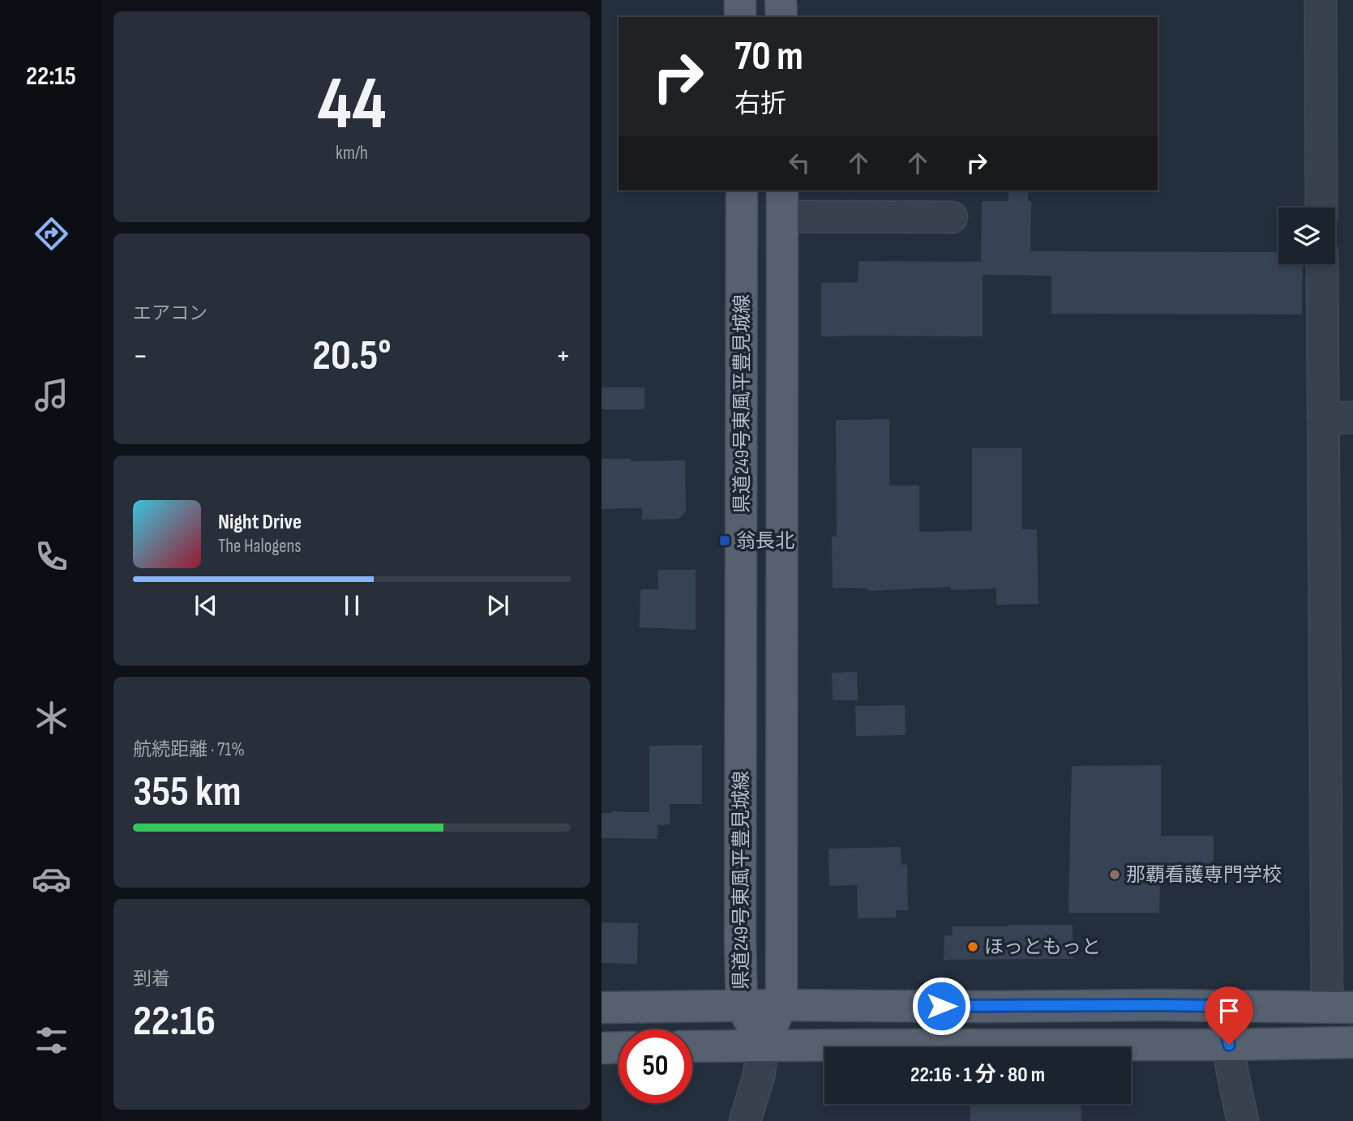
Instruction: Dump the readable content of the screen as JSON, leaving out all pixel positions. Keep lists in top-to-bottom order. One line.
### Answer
{"streets":{"main road":["県道249号東風平豊見城線"]},"places":{"transit":["翁長北"],"other":["那覇看護専門学校","ほっともっと"]},"page":{"tabs":"22:15","tile":[["44","km/h"],"エアコン",["航続距離 · 71%","355 km"],["到着","22:16"]],"turn":["70 m","右折"],"heat":["−","20.5°","+"],"song":["Night Drive","The Halogens"],"limit":"50","trip":"22:16 · 1 分 · 80 m"}}
